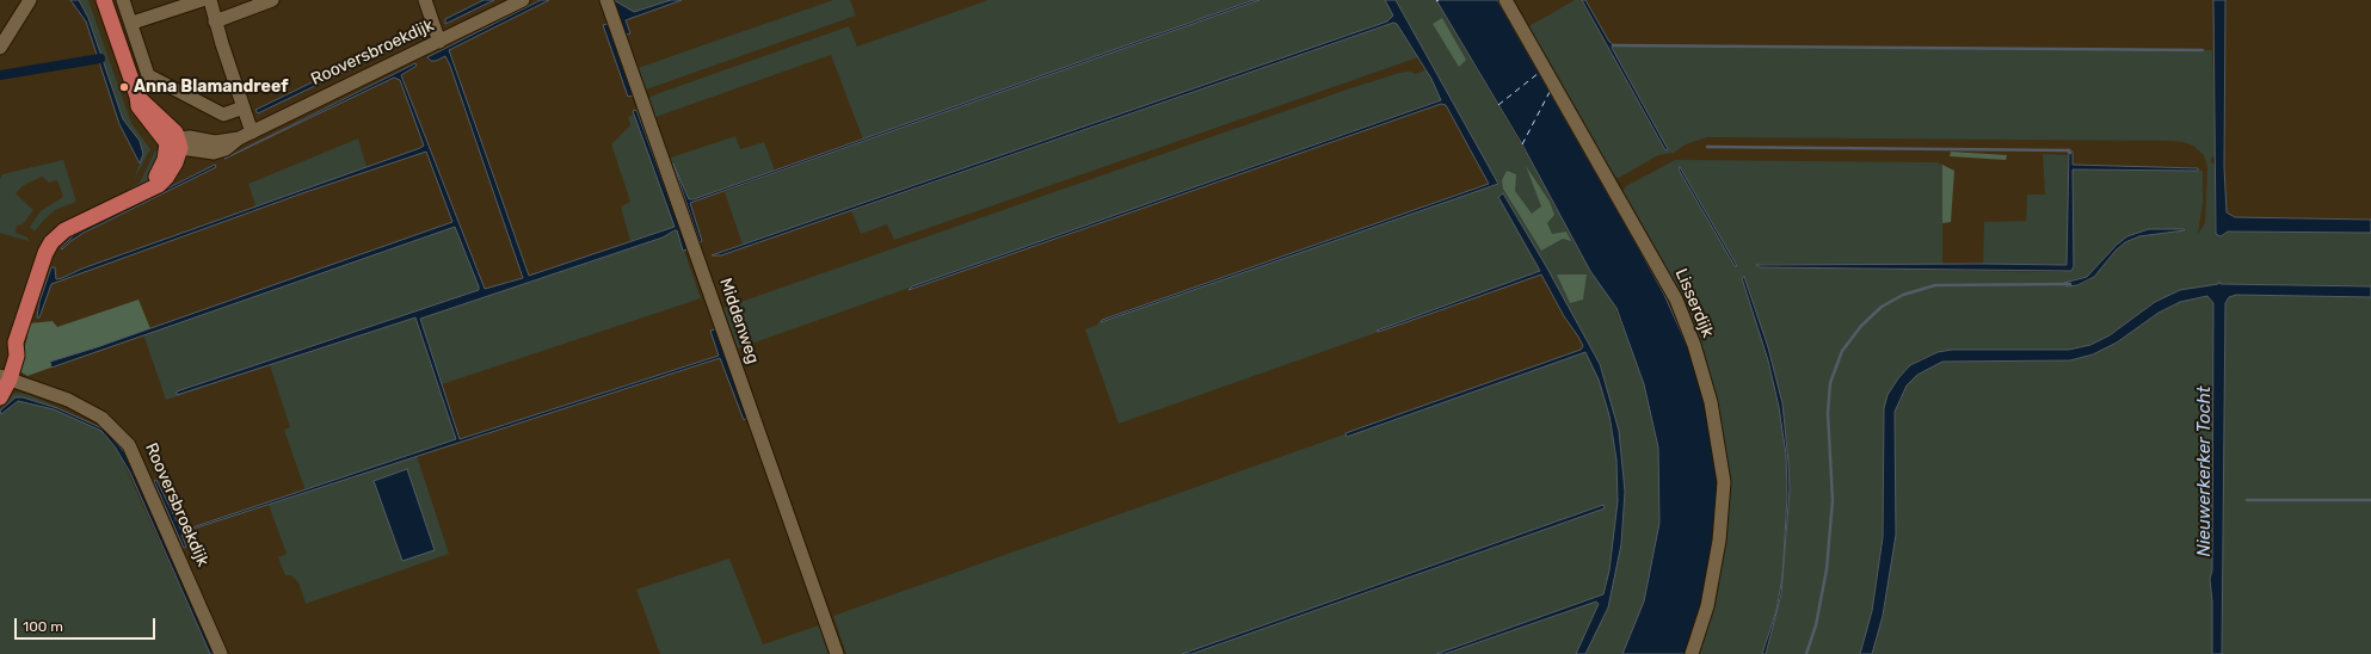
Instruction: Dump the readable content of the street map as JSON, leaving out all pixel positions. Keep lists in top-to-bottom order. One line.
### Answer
{"streets":{"street":["Rooversbroekdijk","Lisserdijk","Middenweg"]},"water":["Nieuwerkerker Tocht"],"places":["Anna Blamandreef"],"scale_bar":"100 m"}
